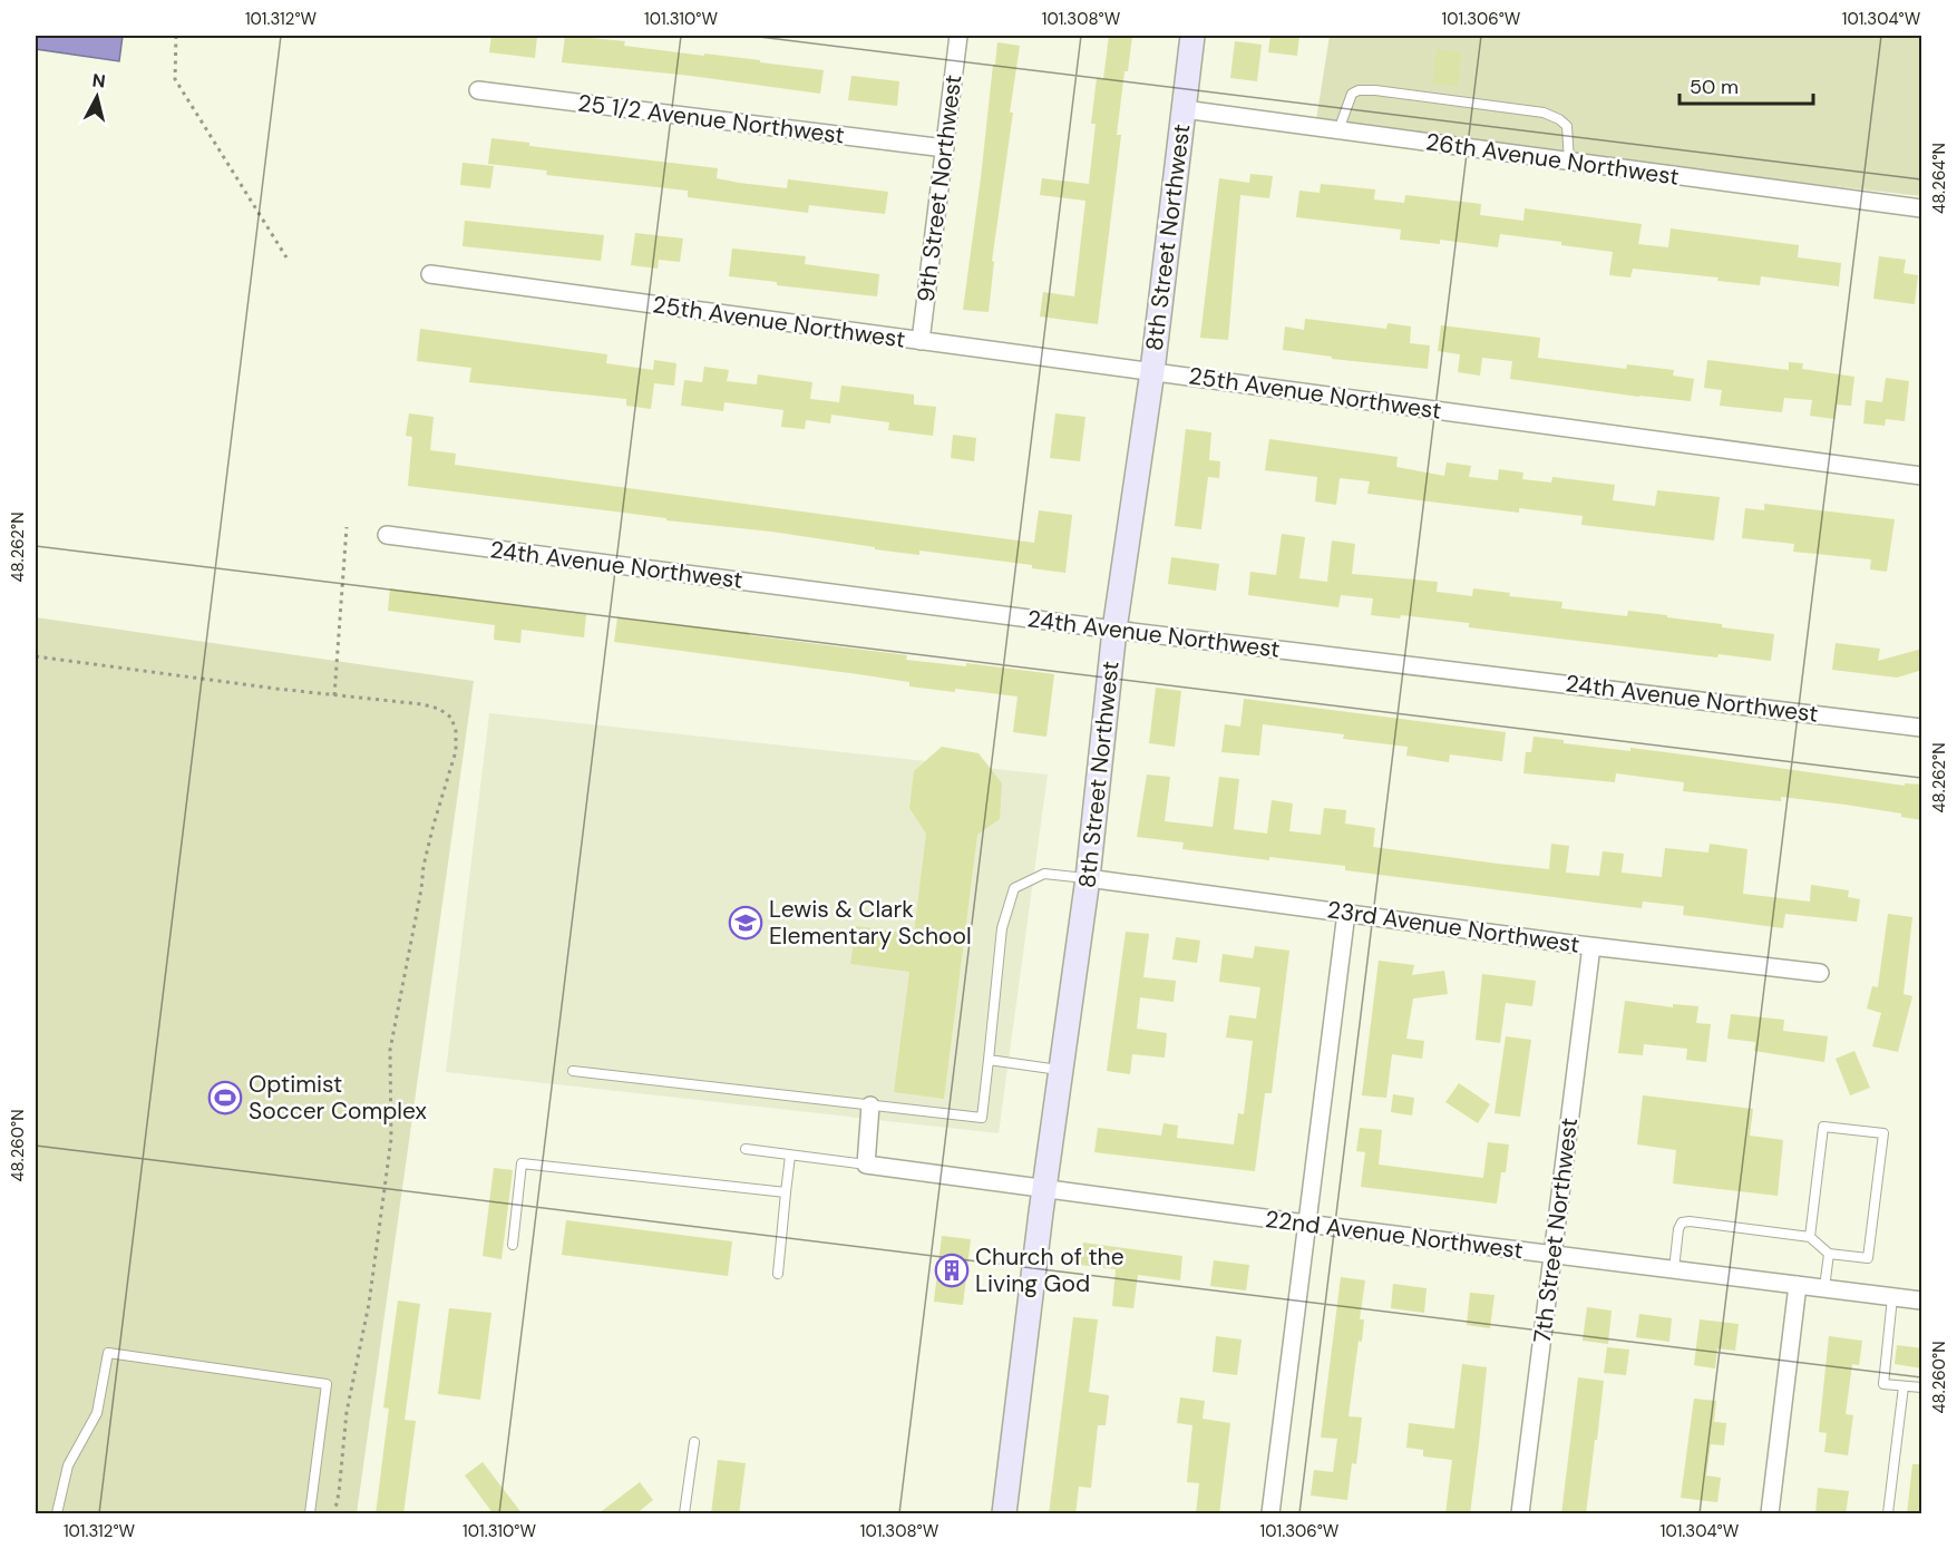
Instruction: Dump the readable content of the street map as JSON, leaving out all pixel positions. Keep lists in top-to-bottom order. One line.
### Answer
{"streets":{"street":["25 1/2 Avenue Northwest","26th Avenue Northwest","9th Street Northwest","8th Street Northwest","25th Avenue Northwest","24th Avenue Northwest","23rd Avenue Northwest","7th Street Northwest","22nd Avenue Northwest"]},"crossings":[["25 1/2 Avenue Northwest","9th Street Northwest"],["26th Avenue Northwest","8th Street Northwest"],["9th Street Northwest","25th Avenue Northwest"],["8th Street Northwest","25th Avenue Northwest"],["8th Street Northwest","24th Avenue Northwest"],["8th Street Northwest","23rd Avenue Northwest"],["8th Street Northwest","22nd Avenue Northwest"],["23rd Avenue Northwest","7th Street Northwest"],["7th Street Northwest","22nd Avenue Northwest"]],"places":{"school or university":["Lewis & Clark Elementary School"],"sports":["Optimist Soccer Complex"],"building":["Church of the Living God"]},"scale_bar":"50 m","north":"top","coordinates":["101.312°W","101.310°W","101.308°W","101.306°W","101.304°W","48.264°N","48.262°N","48.260°N"]}
